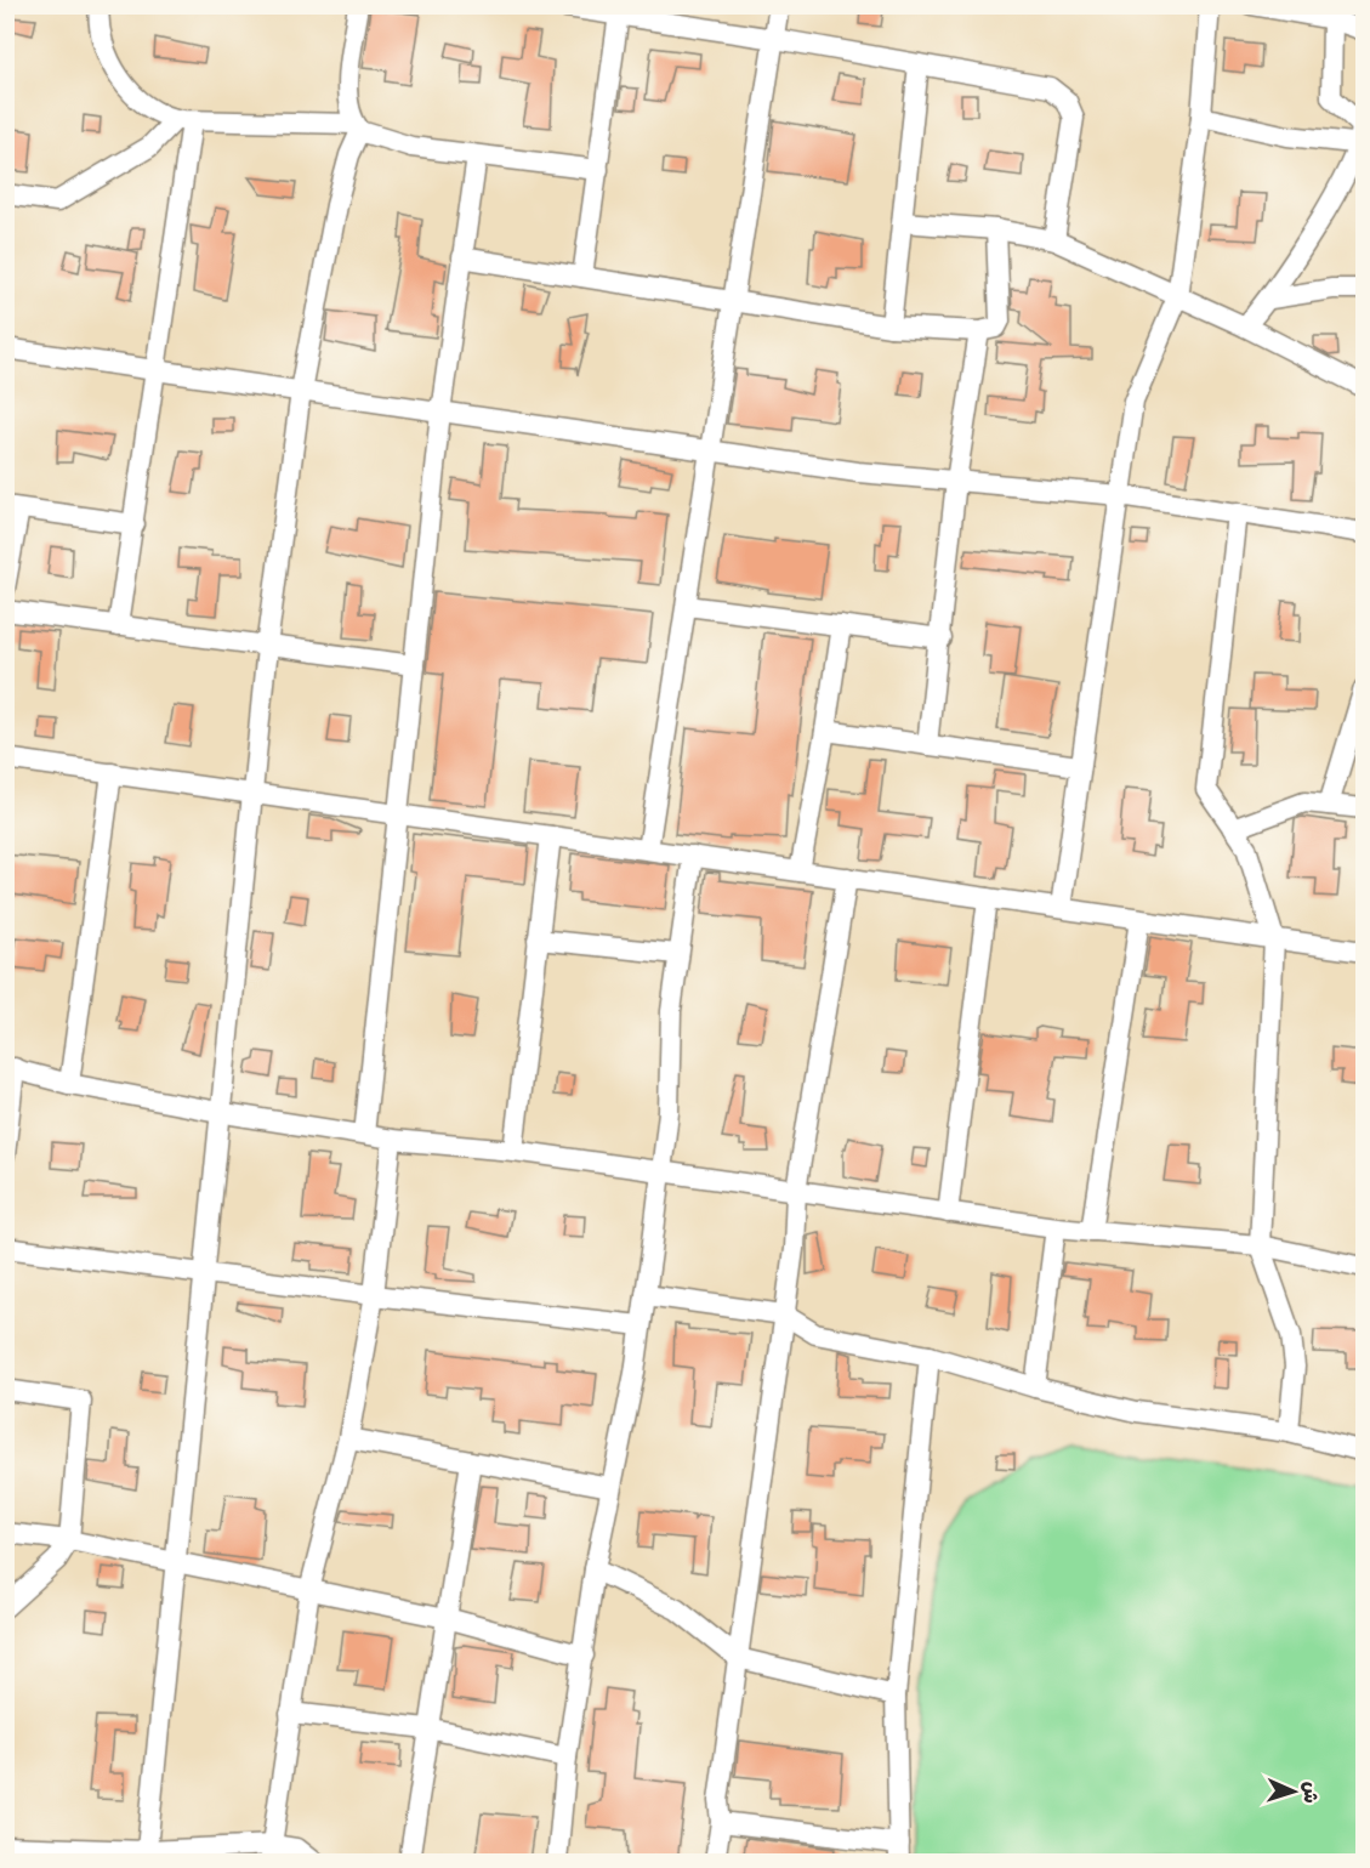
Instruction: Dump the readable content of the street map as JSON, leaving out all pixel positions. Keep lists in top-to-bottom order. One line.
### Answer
{"north":"right"}
